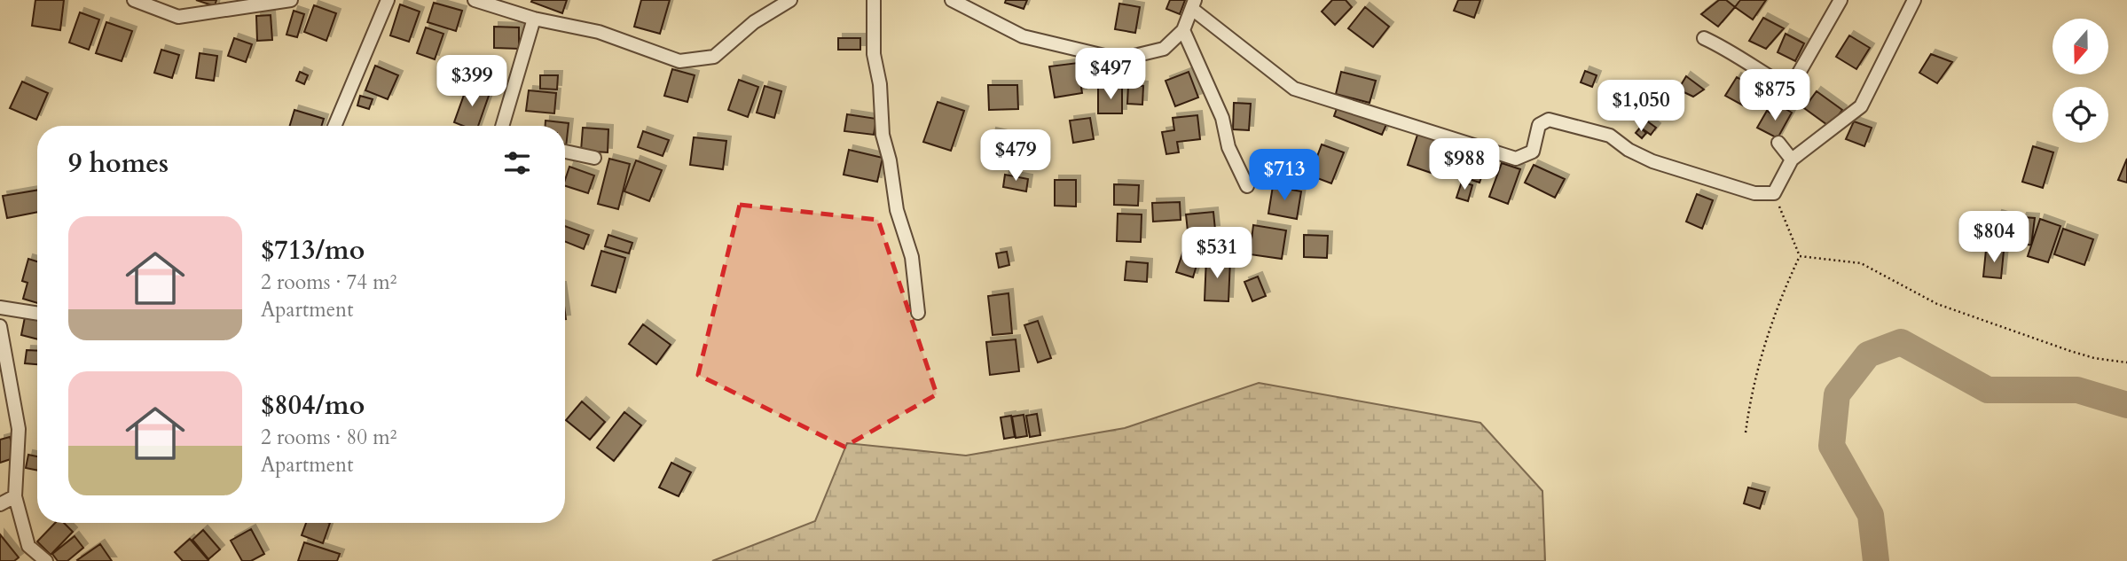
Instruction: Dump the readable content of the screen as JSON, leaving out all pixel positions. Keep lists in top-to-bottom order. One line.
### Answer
{"north":"bottom","page":{"price":["$497","$399","$875","$1,050","$479","$988","$713","$804","$531"],"heading":"9 homes","list":[{"name":"$713/mo","note":"2 rooms · 74 m² · Apartment"},{"name":"$804/mo","note":"2 rooms · 80 m² · Apartment"}]}}
